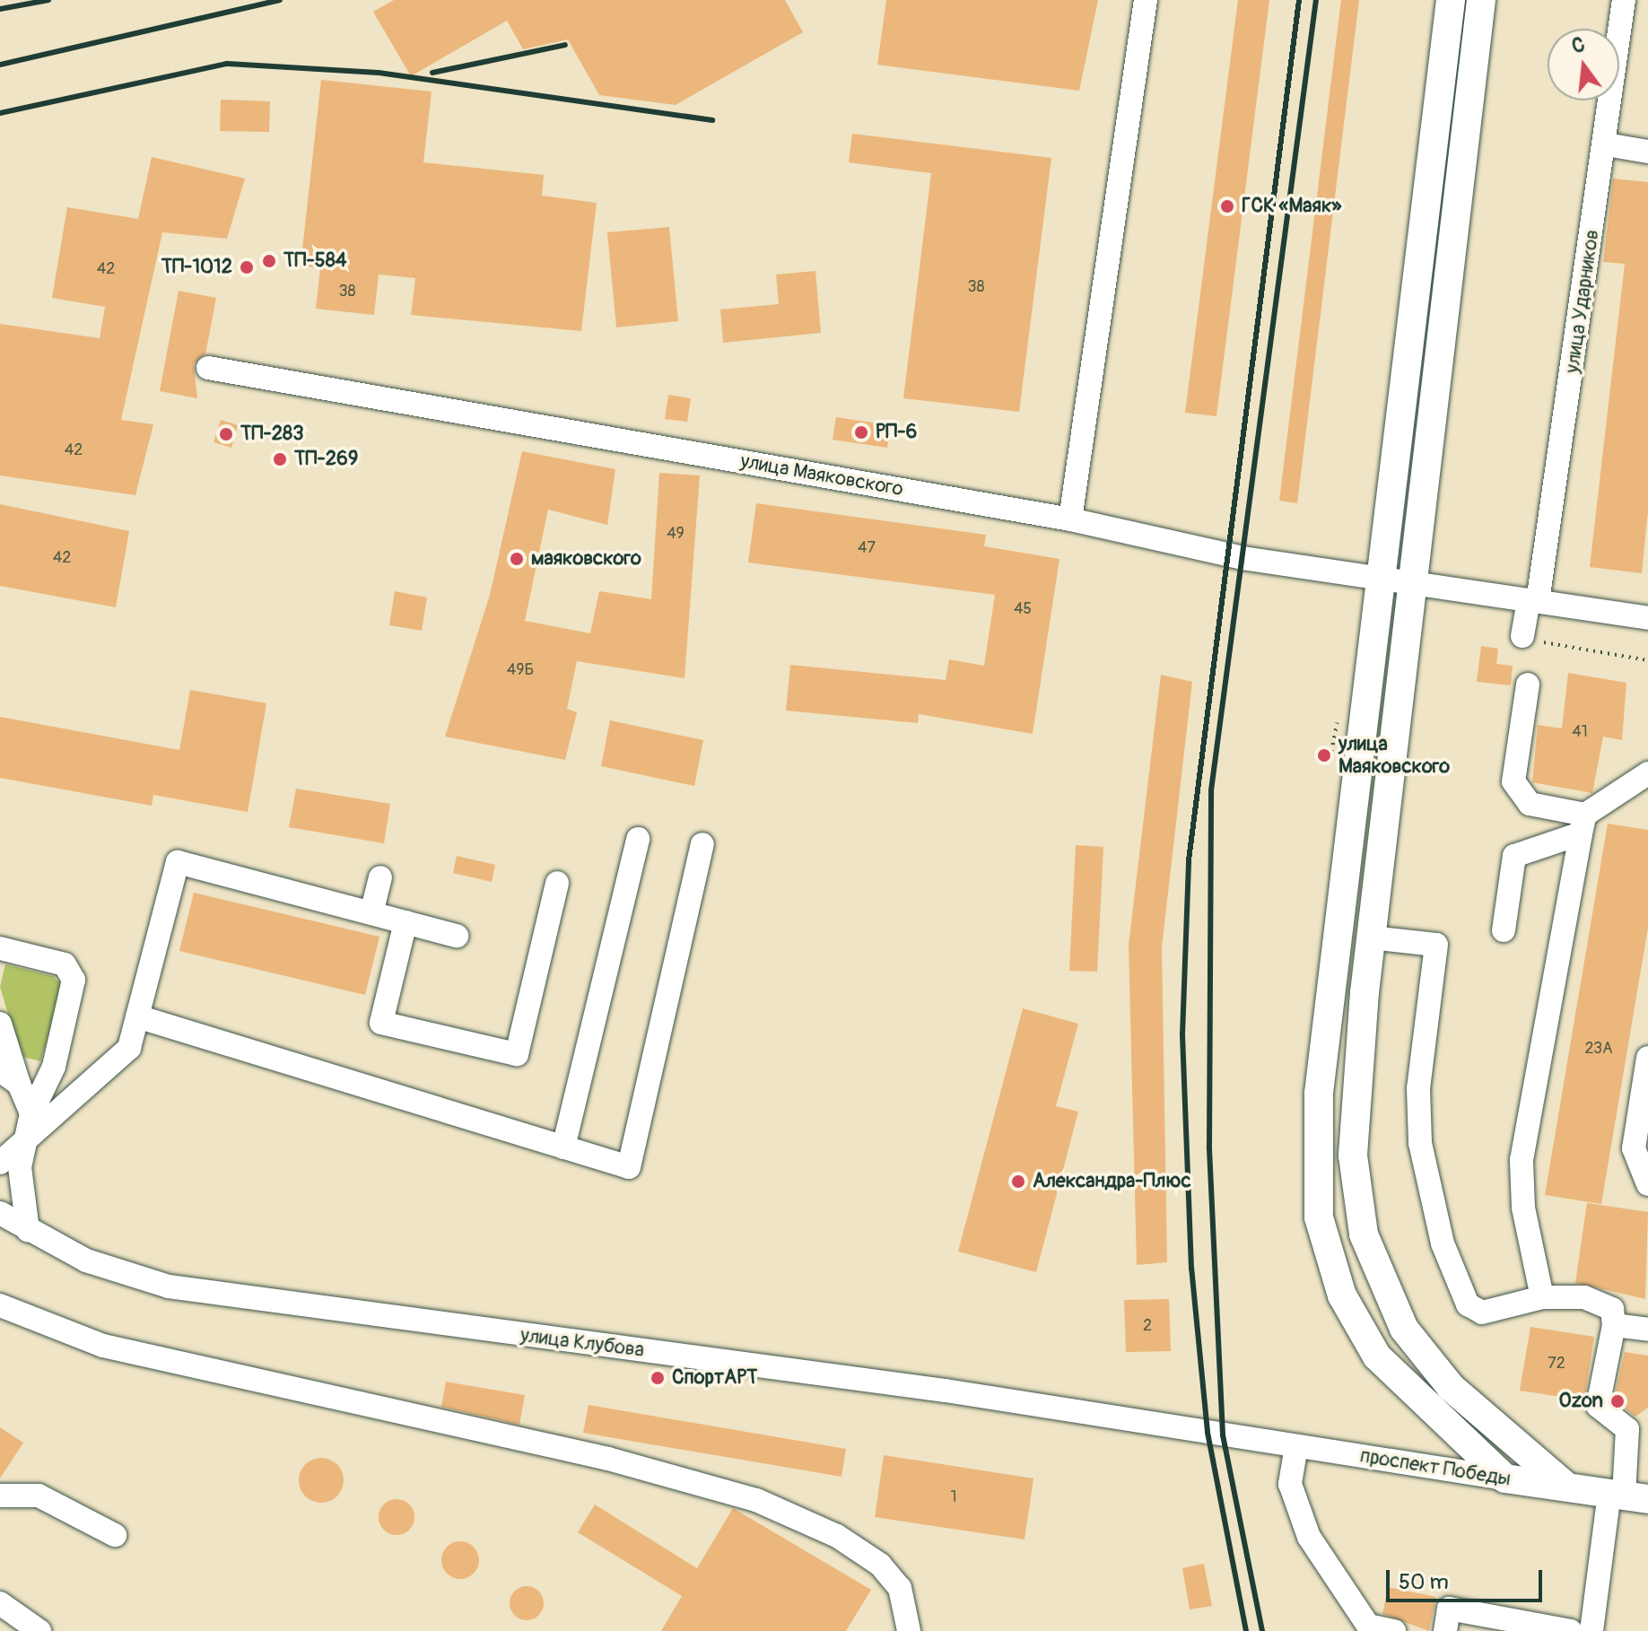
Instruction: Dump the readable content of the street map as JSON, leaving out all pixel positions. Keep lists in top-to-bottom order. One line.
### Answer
{"streets":{"main road":["проспект Победы"],"street":["улица Ударников","улица Маяковского","улица Клубова"]},"crossings":[["улица Ударников","улица Маяковского"],["улица Клубова","проспект Победы"]],"places":["ГСК «Маяк»","ТП-584","ТП-1012","РП-6","ТП-283","ТП-269","маяковского","улица Маяковского","Александра-Плюс","СпортАРТ","Ozon"],"house_numbers":["42","38","38","42","49","47","42","45","49Б","41","23А","2","72","1"],"scale_bar":"50 m","north":"top"}
